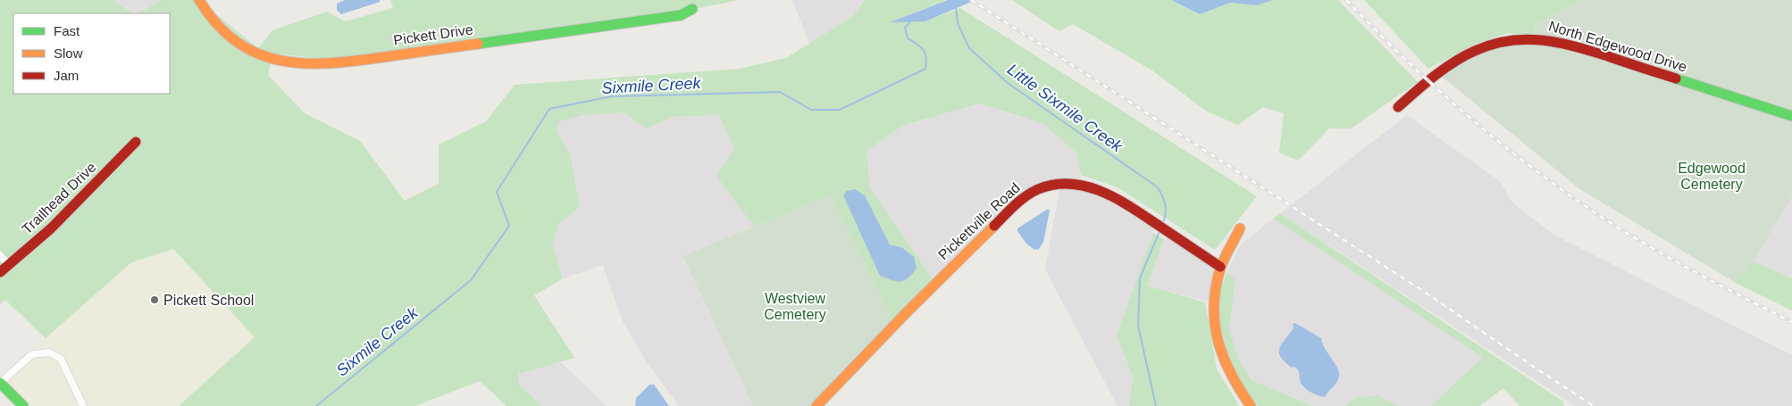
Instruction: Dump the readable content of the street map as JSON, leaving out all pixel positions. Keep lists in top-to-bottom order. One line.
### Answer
{"streets":{"street":["Pickett Drive","North Edgewood Drive","Trailhead Drive","Pickettville Road"]},"water":["Sixmile Creek","Little Sixmile Creek"],"parks":["Edgewood Cemetery","Westview Cemetery"],"places":["Pickett School"],"legend":["Fast","Slow","Jam"]}
